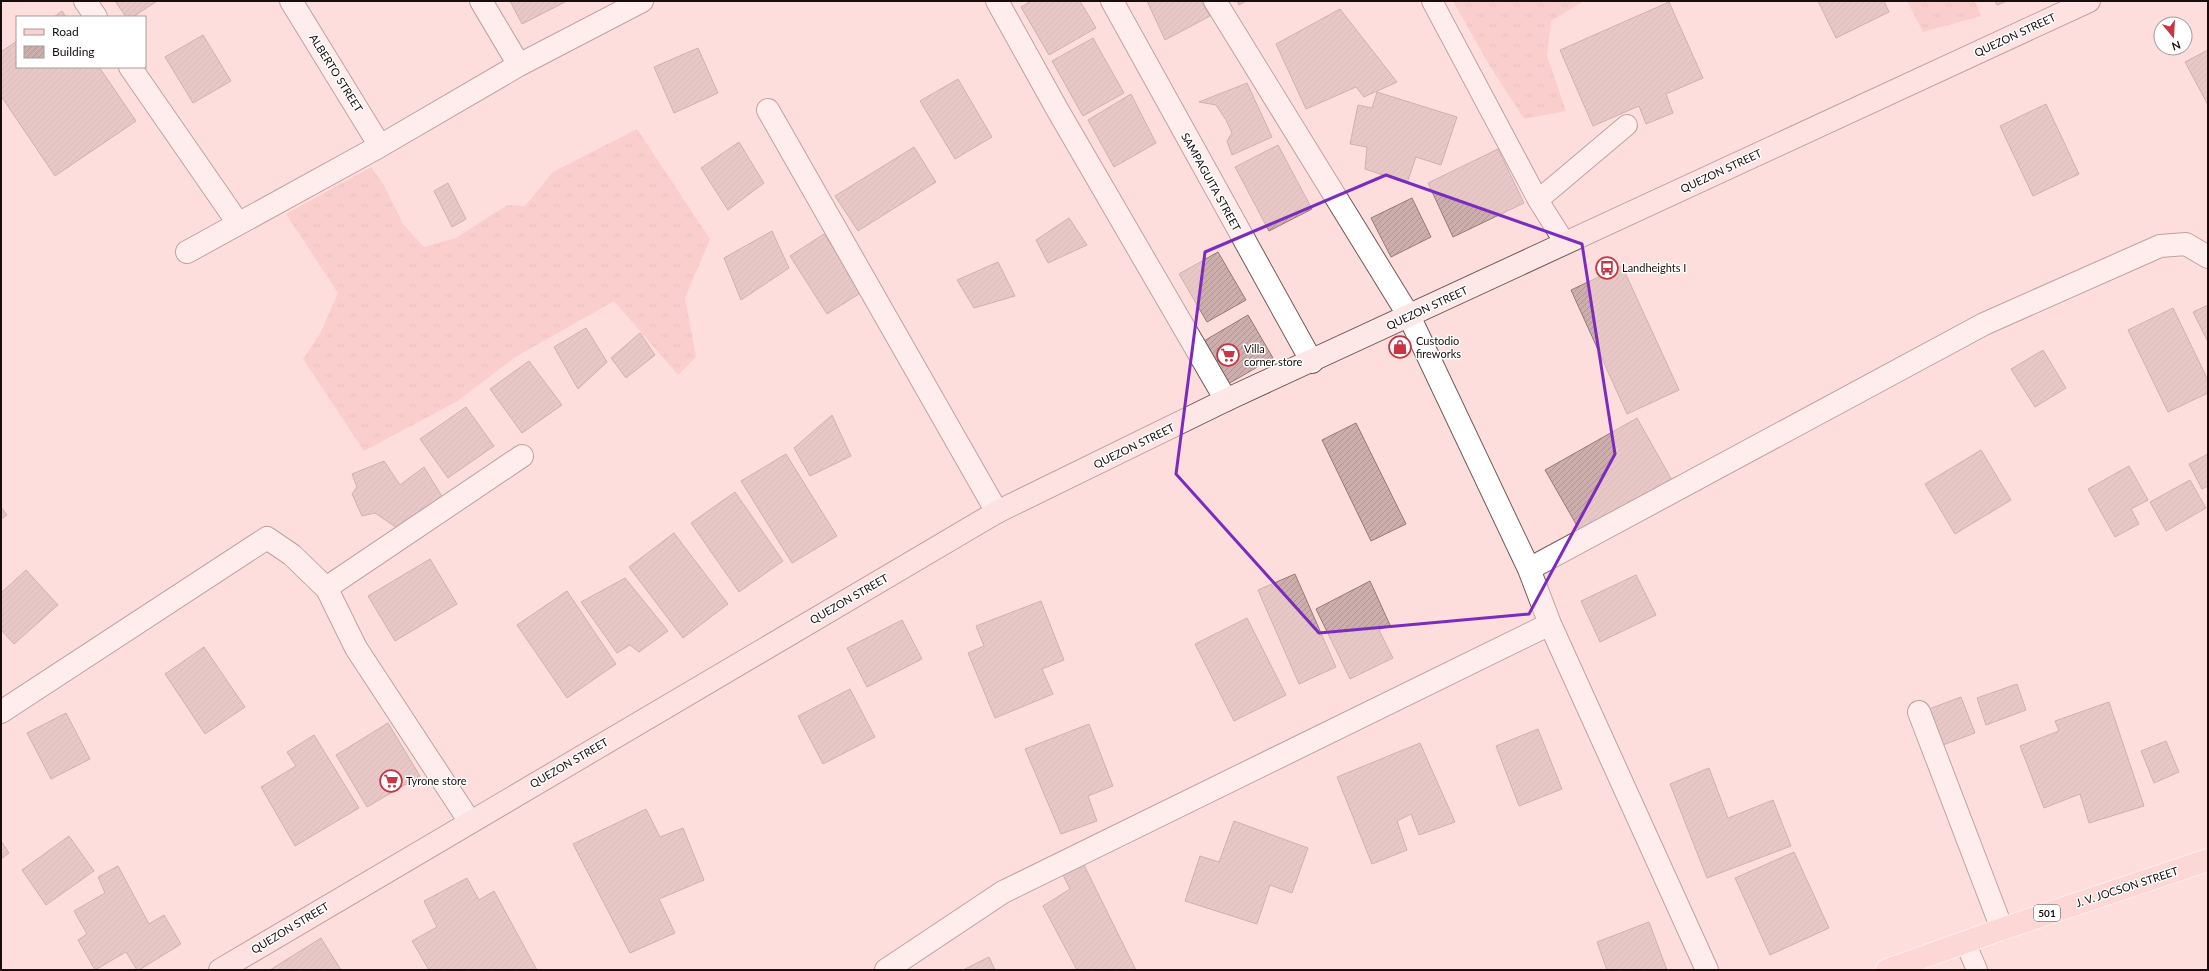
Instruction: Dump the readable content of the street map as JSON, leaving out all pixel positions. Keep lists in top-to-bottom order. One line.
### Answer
{"streets":{"main road":["QUEZON STREET","J. V. JOCSON STREET","501"],"street":["ALBERTO STREET","SAMPAGUITA STREET"]},"crossings":[["QUEZON STREET","SAMPAGUITA STREET"]],"places":{"bus stop":["Landheights I"],"shop":["Custodio fireworks"],"supermarket":["Villa corner store","Tyrone store"]},"legend":["Road","Building"],"north":"bottom"}
